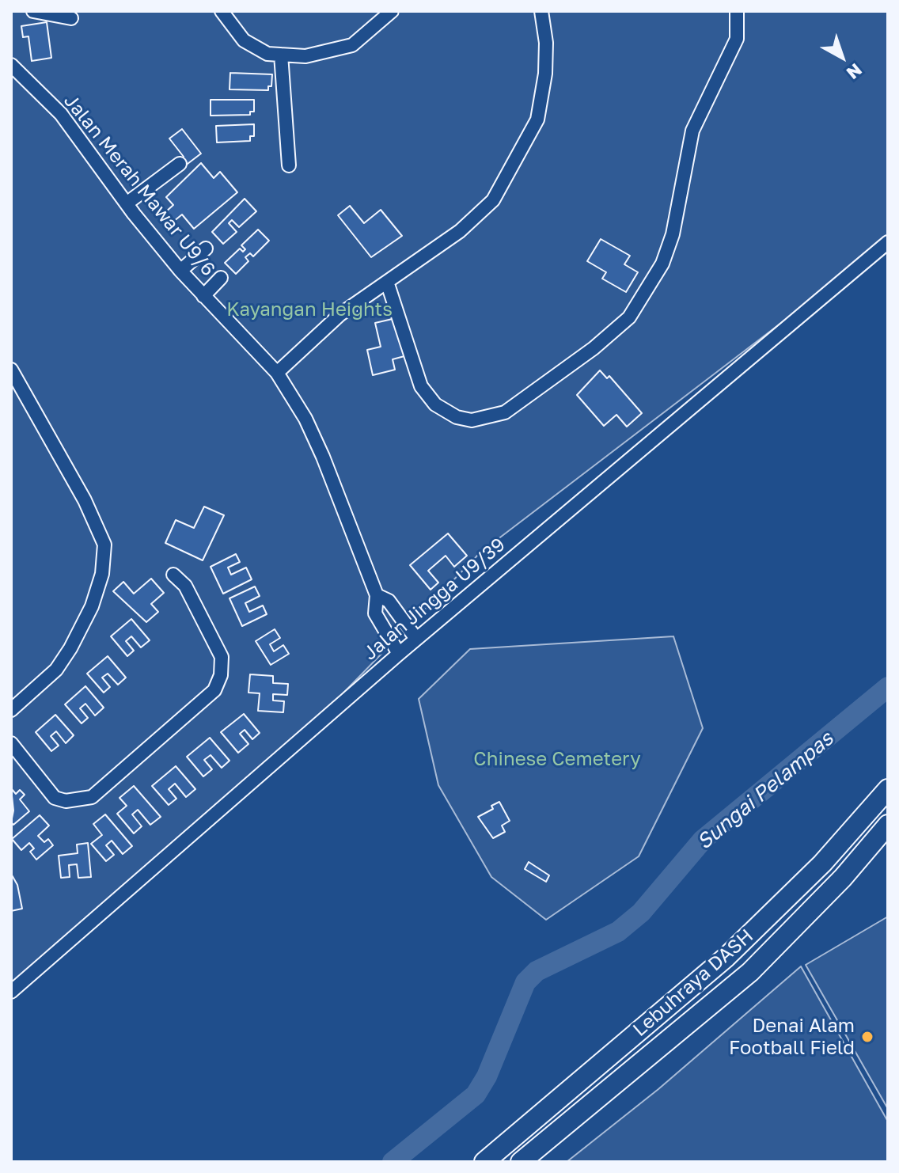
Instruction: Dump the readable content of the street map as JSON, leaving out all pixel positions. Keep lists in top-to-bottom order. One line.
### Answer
{"streets":{"highway":["Lebuhraya DASH"],"street":["Jalan Merah Mawar U9/6","Jalan Jingga U9/39"]},"crossings":[["Jalan Merah Mawar U9/6","Jalan Jingga U9/39"]],"water":["Sungai Pelampas"],"parks":["Kayangan Heights","Chinese Cemetery"],"places":["Denai Alam Football Field"],"north":"bottom right"}
